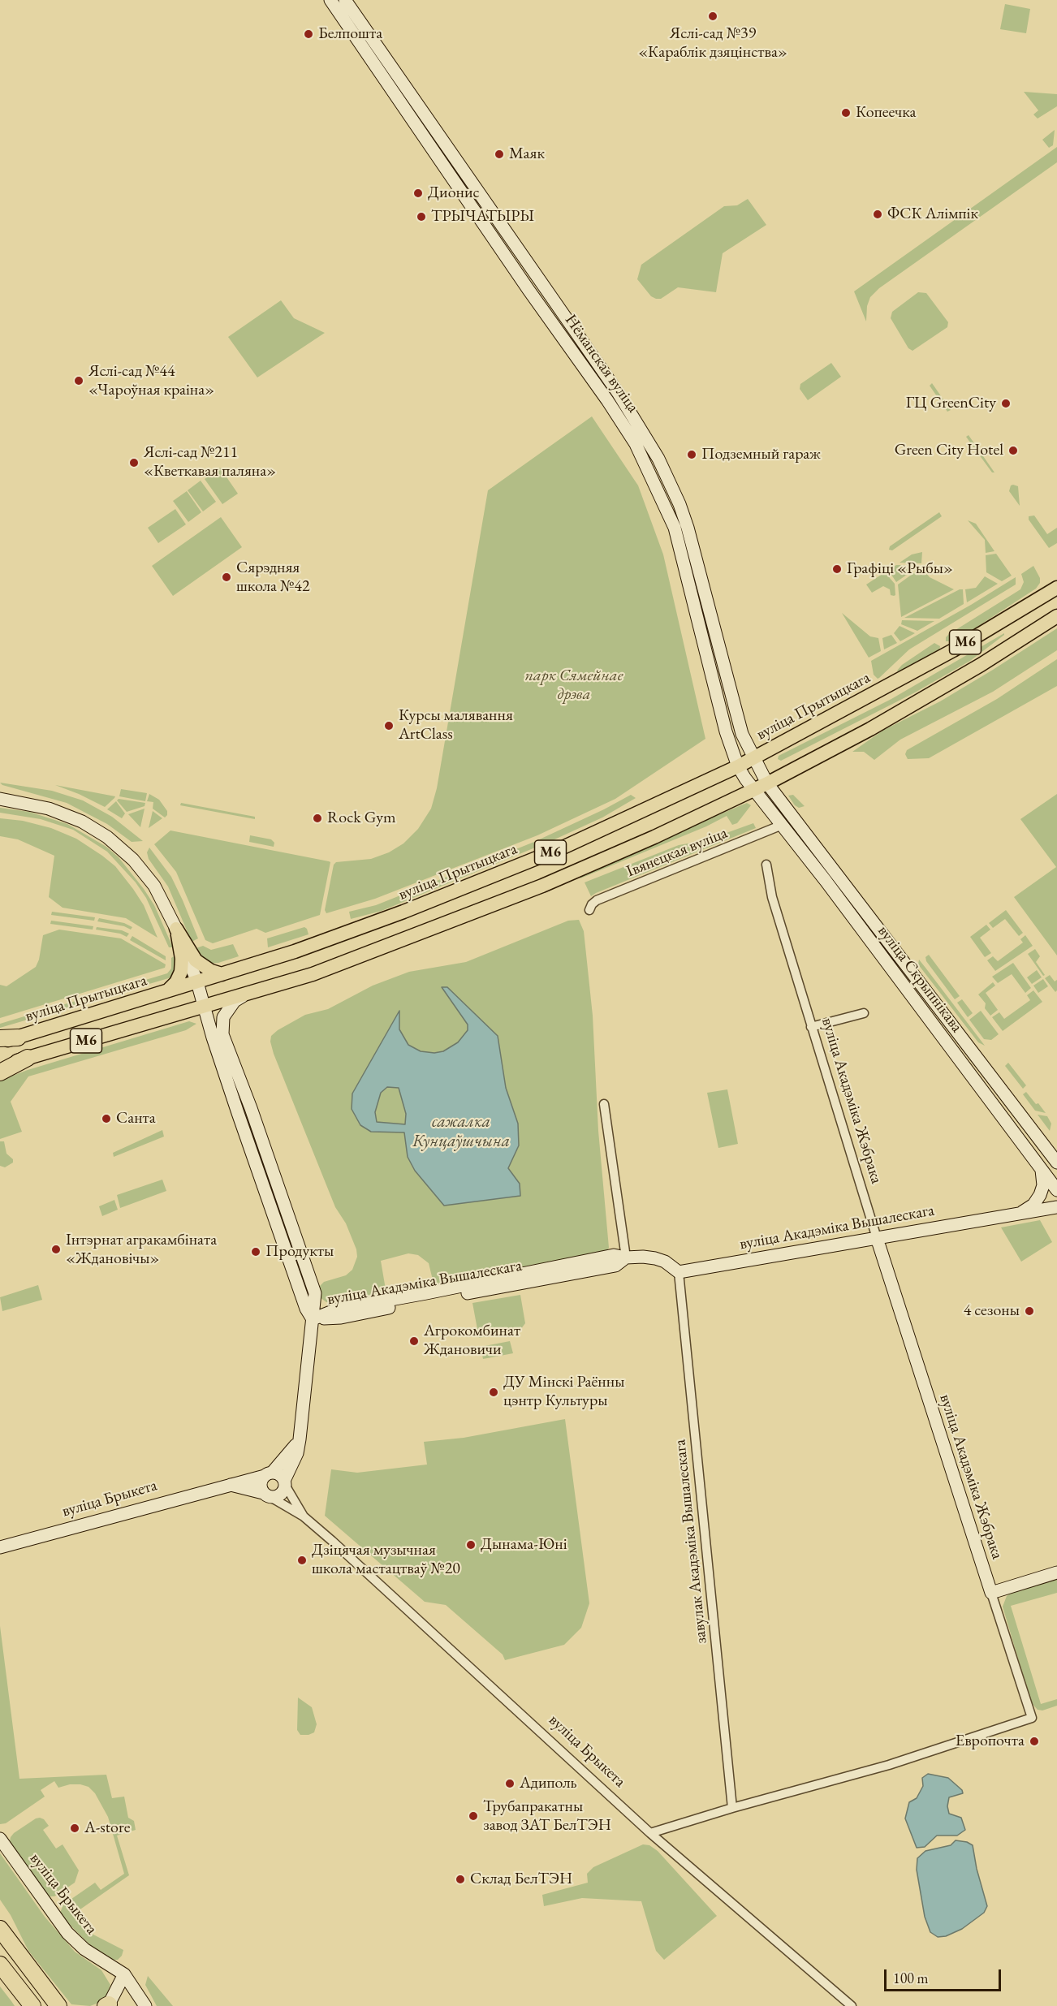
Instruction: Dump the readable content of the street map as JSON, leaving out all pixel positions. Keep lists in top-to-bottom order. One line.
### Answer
{"streets":{"main road":["Нёманская вуліца","М6","вуліца Прытыцкага","вуліца Скрыпнікава","вуліца Акадэміка Жэбрака","вуліца Акадэміка Вышалескага","вуліца Брыкета"],"street":["Івянецкая вуліца","завулак Акадэміка Вышалескага"]},"crossings":[["Нёманская вуліца","М6"],["Нёманская вуліца","вуліца Прытыцкага"],["Нёманская вуліца","вуліца Скрыпнікава"],["М6","вуліца Скрыпнікава"],["Івянецкая вуліца","вуліца Скрыпнікава"],["вуліца Акадэміка Жэбрака","вуліца Акадэміка Вышалескага"],["вуліца Акадэміка Жэбрака","вуліца Брыкета"],["вуліца Акадэміка Жэбрака","завулак Акадэміка Вышалескага"],["вуліца Акадэміка Вышалескага","завулак Акадэміка Вышалескага"]],"water":["сажалка Кунцаўшчына"],"parks":["парк Сямейнае дрэва"],"places":["Яслі-сад №39 «Караблік дзяцінства»","Белпошта","Копеечка","Маяк","Дионис","ФСК Алімпік","ТРЫЧАТЫРЫ","Яслі-сад №44 «Чароўная краіна»","ГЦ GreenCity","Green City Hotel","Подземный гараж","Яслі-сад №211 «Кветкавая паляна»","Графіці «Рыбы»","Сярэдняя школа №42","Курсы малявання ArtClass","Rock Gym","Санта","Інтэрнат агракамбіната «Ждановічы»","Продукты","4 сезоны","Агрокомбинат Ждановичи","ДУ Мінскі Раённы цэнтр Культуры","Дынама-Юні","Дзіцячая музычная школа мастацтваў №20","Европочта","Адиполь","Трубапракатны завод ЗАТ БелТЭН","А-store","Склад БелТЭН"],"scale_bar":"100 m"}
